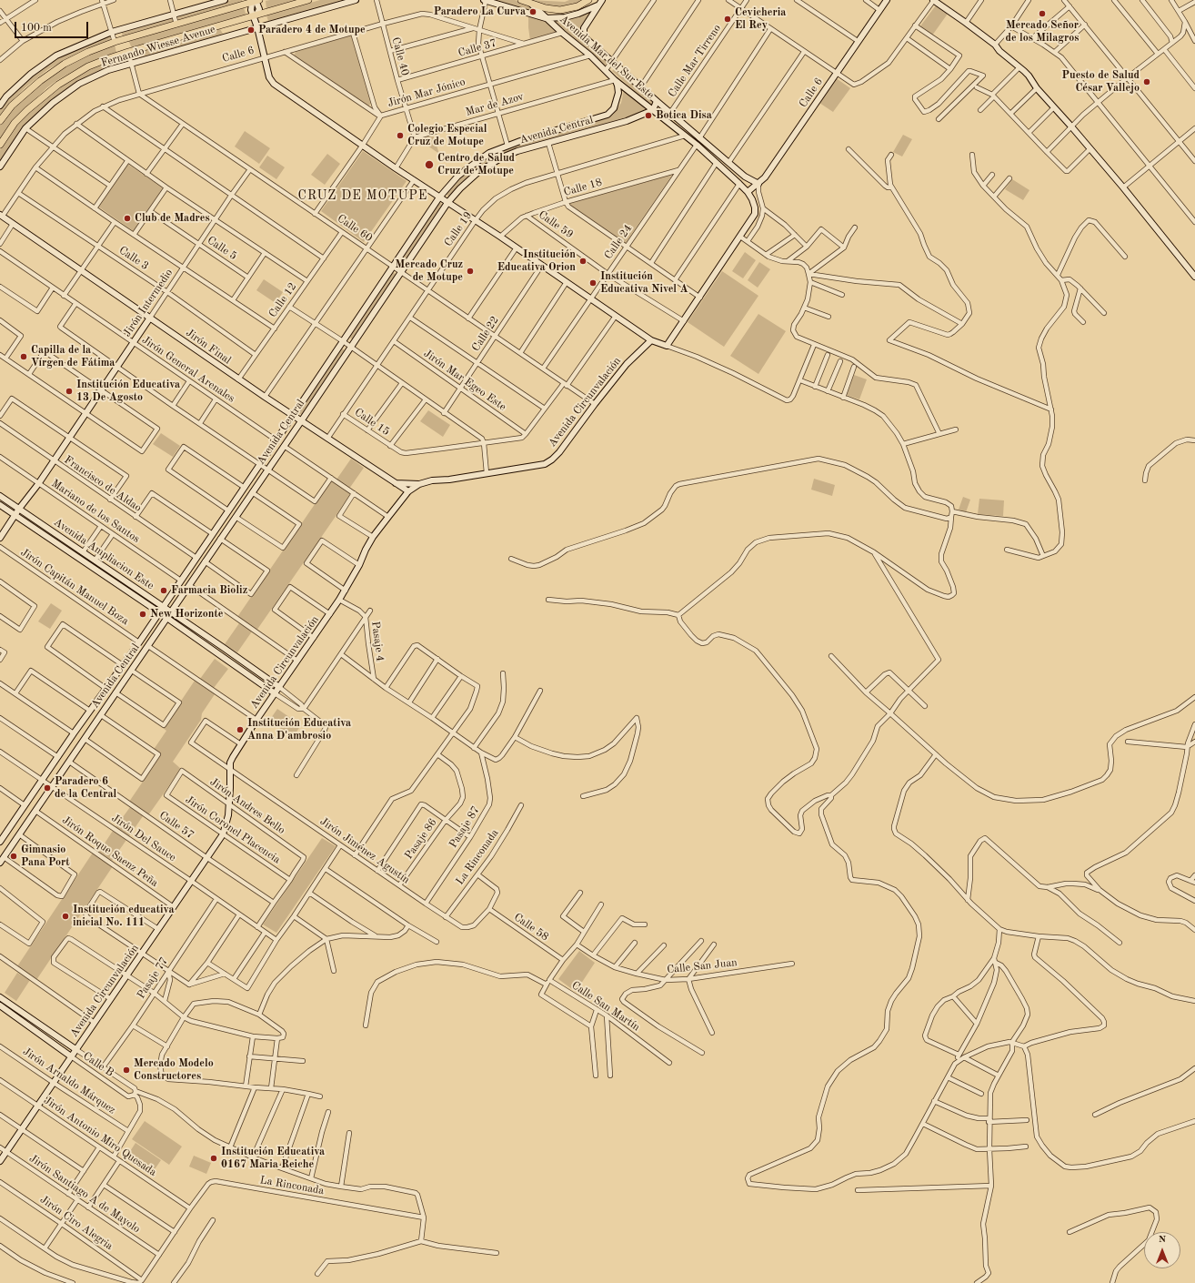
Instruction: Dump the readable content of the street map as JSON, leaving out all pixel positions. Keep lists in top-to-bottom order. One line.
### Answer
{"streets":{"main road":["Fernando Wiesse Avenue"],"street":["Calle 37","Calle 6","Calle 40","Avenida Mar del Sur Este","Calle Mar Tirreno","Jirón Mar Jónico","Mar de Azov","Avenida Central","Calle 18","Calle 59","Calle 60","Calle 19","Calle 24","Calle 5","Calle 3","Calle 12","Jirón Intermedio","Calle 22","Jirón Final","Jirón General Arenales","Jirón Mar Egeo Este","Avenida Circunvalación","Calle 15","Francisco de Aldao","Mariano de los Santos","Avenida Ampliacion Este","Jirón Capitán Manuel Boza","Pasaje 4","Jirón Andres Bello","Calle 57","Pasaje 87","Jirón Coronel Placencia","Jirón Del Sauce","Pasaje 86","Jirón Jiménez Agustín","Jirón Roque Saenz Peña","La Rinconada","Calle 58","Calle San Juan","Pasaje 77","Calle San Martín","Calle B","Jirón Arnaldo Márquez","Jirón Antonio Miro Quesada","Jirón Santiago A de Mayolo","Jirón Ciro Alegria"]},"crossings":[["Calle 37","Calle 6"],["Calle 37","Calle 40"],["Calle 37","Avenida Mar del Sur Este"],["Calle 6","Calle 40"],["Calle 6","Avenida Mar del Sur Este"],["Calle 6","Calle 60"],["Calle 6","Calle 3"],["Calle 6","Jirón Final"],["Calle 40","Jirón Mar Jónico"],["Calle 40","Mar de Azov"],["Avenida Mar del Sur Este","Calle Mar Tirreno"],["Avenida Mar del Sur Este","Jirón Mar Jónico"],["Avenida Mar del Sur Este","Mar de Azov"],["Avenida Mar del Sur Este","Avenida Central"],["Avenida Mar del Sur Este","Calle 19"],["Avenida Mar del Sur Este","Calle 24"],["Jirón Mar Jónico","Calle 60"],["Mar de Azov","Avenida Central"],["Avenida Central","Calle 60"],["Avenida Central","Jirón Final"],["Avenida Central","Jirón General Arenales"],["Avenida Central","Francisco de Aldao"],["Avenida Central","Mariano de los Santos"],["Avenida Central","Avenida Ampliacion Este"],["Avenida Central","Jirón Capitán Manuel Boza"],["Avenida Central","Calle 57"],["Avenida Central","Jirón Del Sauce"],["Avenida Central","Jirón Roque Saenz Peña"],["Calle 18","Calle 59"],["Calle 18","Calle 24"],["Calle 59","Calle 24"],["Calle 60","Calle 19"],["Calle 60","Calle 24"],["Calle 60","Calle 12"],["Calle 60","Jirón Intermedio"],["Calle 60","Calle 22"],["Calle 60","Avenida Circunvalación"],["Calle 19","Jirón Final"],["Calle 19","Jirón Mar Egeo Este"],["Calle 19","Calle 15"],["Calle 5","Jirón Intermedio"],["Calle 3","Calle 12"],["Calle 3","Jirón Intermedio"],["Calle 12","Jirón Final"],["Jirón Intermedio","Jirón Final"],["Jirón Intermedio","Jirón General Arenales"],["Jirón Intermedio","Francisco de Aldao"],["Jirón Intermedio","Mariano de los Santos"],["Jirón Intermedio","Avenida Ampliacion Este"],["Calle 22","Jirón Mar Egeo Este"],["Jirón Final","Avenida Circunvalación"],["Jirón Mar Egeo Este","Calle 15"],["Avenida Circunvalación","Avenida Ampliacion Este"],["Avenida Circunvalación","Pasaje 4"],["Avenida Circunvalación","Jirón Andres Bello"],["Avenida Circunvalación","Calle 57"],["Avenida Circunvalación","Jirón Coronel Placencia"],["Avenida Circunvalación","Jirón Del Sauce"],["Avenida Circunvalación","Jirón Jiménez Agustín"],["Avenida Circunvalación","Jirón Roque Saenz Peña"],["Avenida Circunvalación","Calle B"],["Avenida Circunvalación","Jirón Arnaldo Márquez"],["Avenida Circunvalación","Jirón Antonio Miro Quesada"],["Avenida Circunvalación","Jirón Santiago A de Mayolo"],["Jirón Andres Bello","Jirón Coronel Placencia"],["Pasaje 87","Jirón Jiménez Agustín"],["Jirón Del Sauce","Pasaje 77"],["Pasaje 86","Jirón Jiménez Agustín"],["Jirón Jiménez Agustín","La Rinconada"],["Jirón Jiménez Agustín","Calle 58"],["La Rinconada","Jirón Antonio Miro Quesada"],["La Rinconada","Jirón Santiago A de Mayolo"],["La Rinconada","Jirón Ciro Alegria"],["Pasaje 77","Calle B"]],"districts":["CRUZ DE MOTUPE"],"places":["Paradero La Curva","Mercado Señor de los Milagros","Cevicheria El Rey","Paradero 4 de Motupe","Puesto de Salud César Vallejo","Botica Disa","Colegio Especial Cruz de Motupe","Centro de Salud Cruz de Motupe","Club de Madres","Institución Educativa Orion","Mercado Cruz de Motupe","Institución Educativa Nivel A","Capilla de la Vírgen de Fátima","Institución Educativa 13 De Agosto","Farmacia Bioliz","New Horizonte","Institución Educativa Anna D'ambrosio","Paradero 6 de la Central","Gimnasio Pana Port","Institución educativa inicial No. 111","Mercado Modelo Constructores","Institución Educativa 0167 Maria Reiche"],"scale_bar":"100 m","north":"top"}
